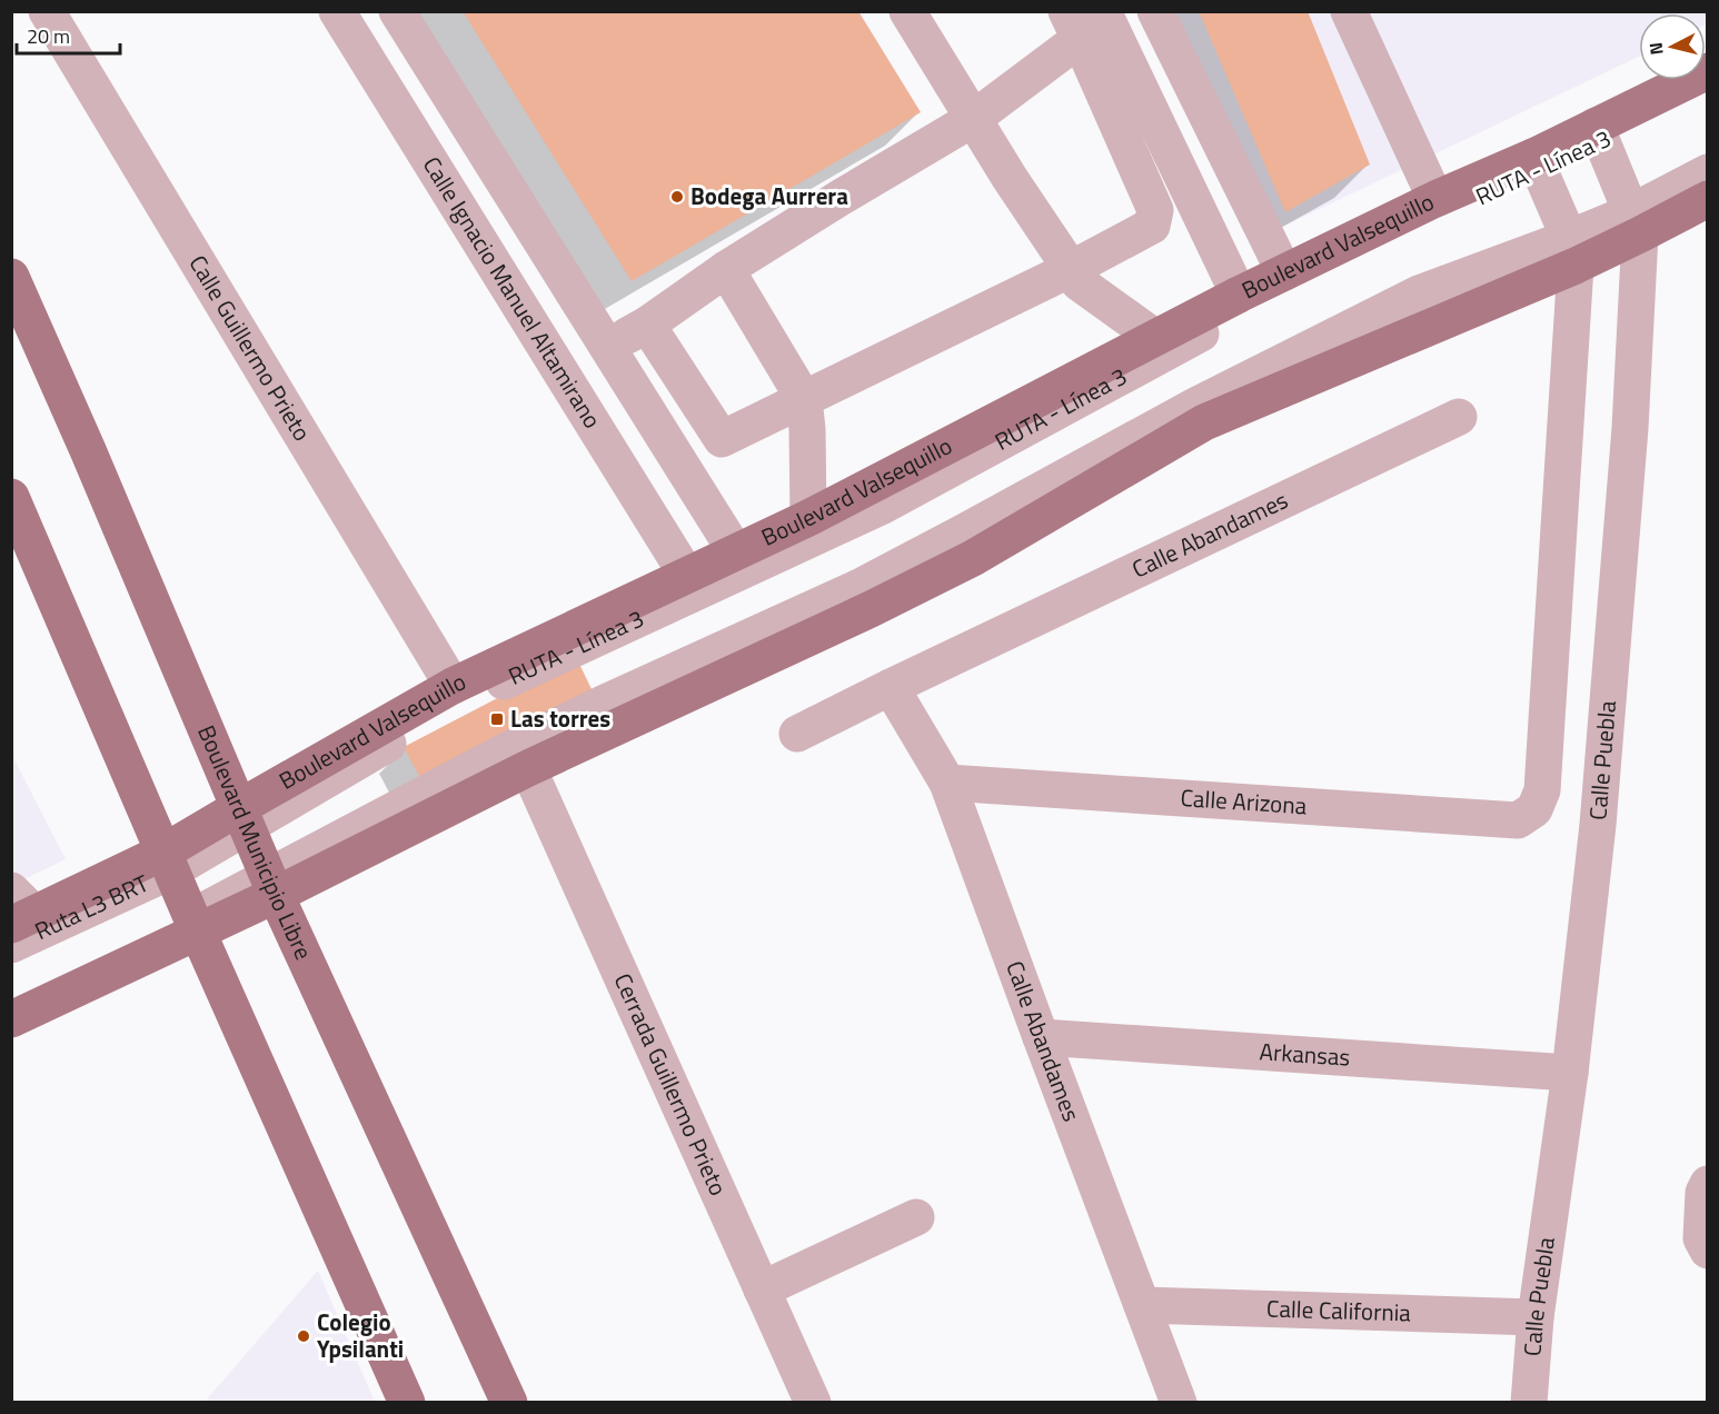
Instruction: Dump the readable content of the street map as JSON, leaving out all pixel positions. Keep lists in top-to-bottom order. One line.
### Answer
{"streets":{"main road":["Boulevard Valsequillo","Boulevard Municipio Libre"],"street":["RUTA - Línea 3","Calle Ignacio Manuel Altamirano","Calle Guillermo Prieto","Calle Abandames","Calle Puebla","Calle Arizona","Ruta L3 BRT","Arkansas","Cerrada Guillermo Prieto","Calle California"]},"crossings":[["RUTA - Línea 3","Boulevard Valsequillo"],["RUTA - Línea 3","Calle Puebla"],["RUTA - Línea 3","Boulevard Municipio Libre"],["Boulevard Valsequillo","Calle Ignacio Manuel Altamirano"],["Boulevard Valsequillo","Calle Guillermo Prieto"],["Boulevard Valsequillo","Calle Puebla"],["Boulevard Valsequillo","Boulevard Municipio Libre"],["Boulevard Valsequillo","Ruta L3 BRT"],["Calle Abandames","Calle Arizona"],["Calle Abandames","Arkansas"],["Calle Abandames","Calle California"],["Calle Puebla","Arkansas"],["Calle Puebla","Calle California"]],"places":{"other":["Bodega Aurrera","Colegio Ypsilanti"],"transit":["Las torres"]},"scale_bar":"20 m","north":"left"}
